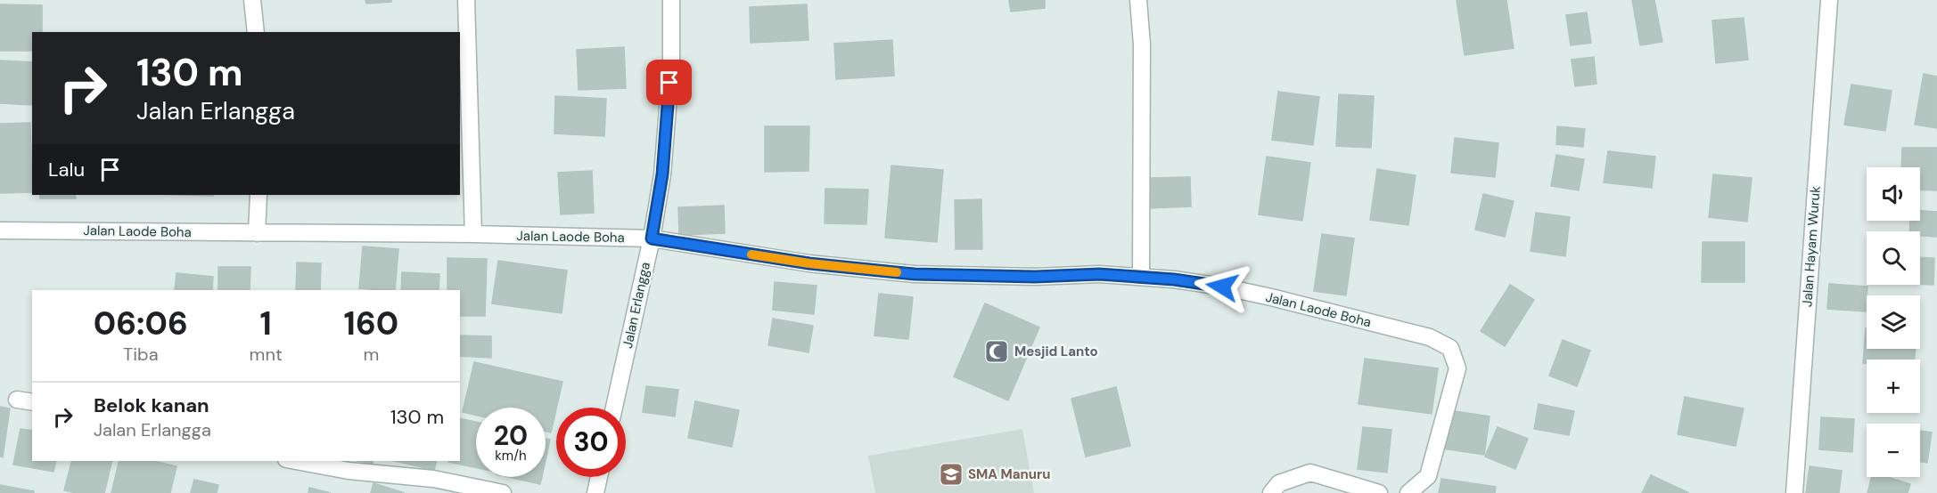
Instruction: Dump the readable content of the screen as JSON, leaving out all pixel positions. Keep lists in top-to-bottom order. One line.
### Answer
{"streets":{"street":["Jalan Laode Boha","Jalan Hayam Wuruk","Jalan Erlangga"]},"crossings":[["Jalan Laode Boha","Jalan Erlangga"]],"places":{"mosque":["Mesjid Lanto"],"school or university":["SMA Manuru"]},"page":{"turn":["130 m","Jalan Erlangga"],"then":"Lalu","map_buttons":["+","−"],"eta":["06:06","Tiba","1","mnt","160","m"],"list":[{"name":"Belok kanan","note":"Jalan Erlangga","value":"130 m"}],"speed":"20 km/h","limit":"30"}}
